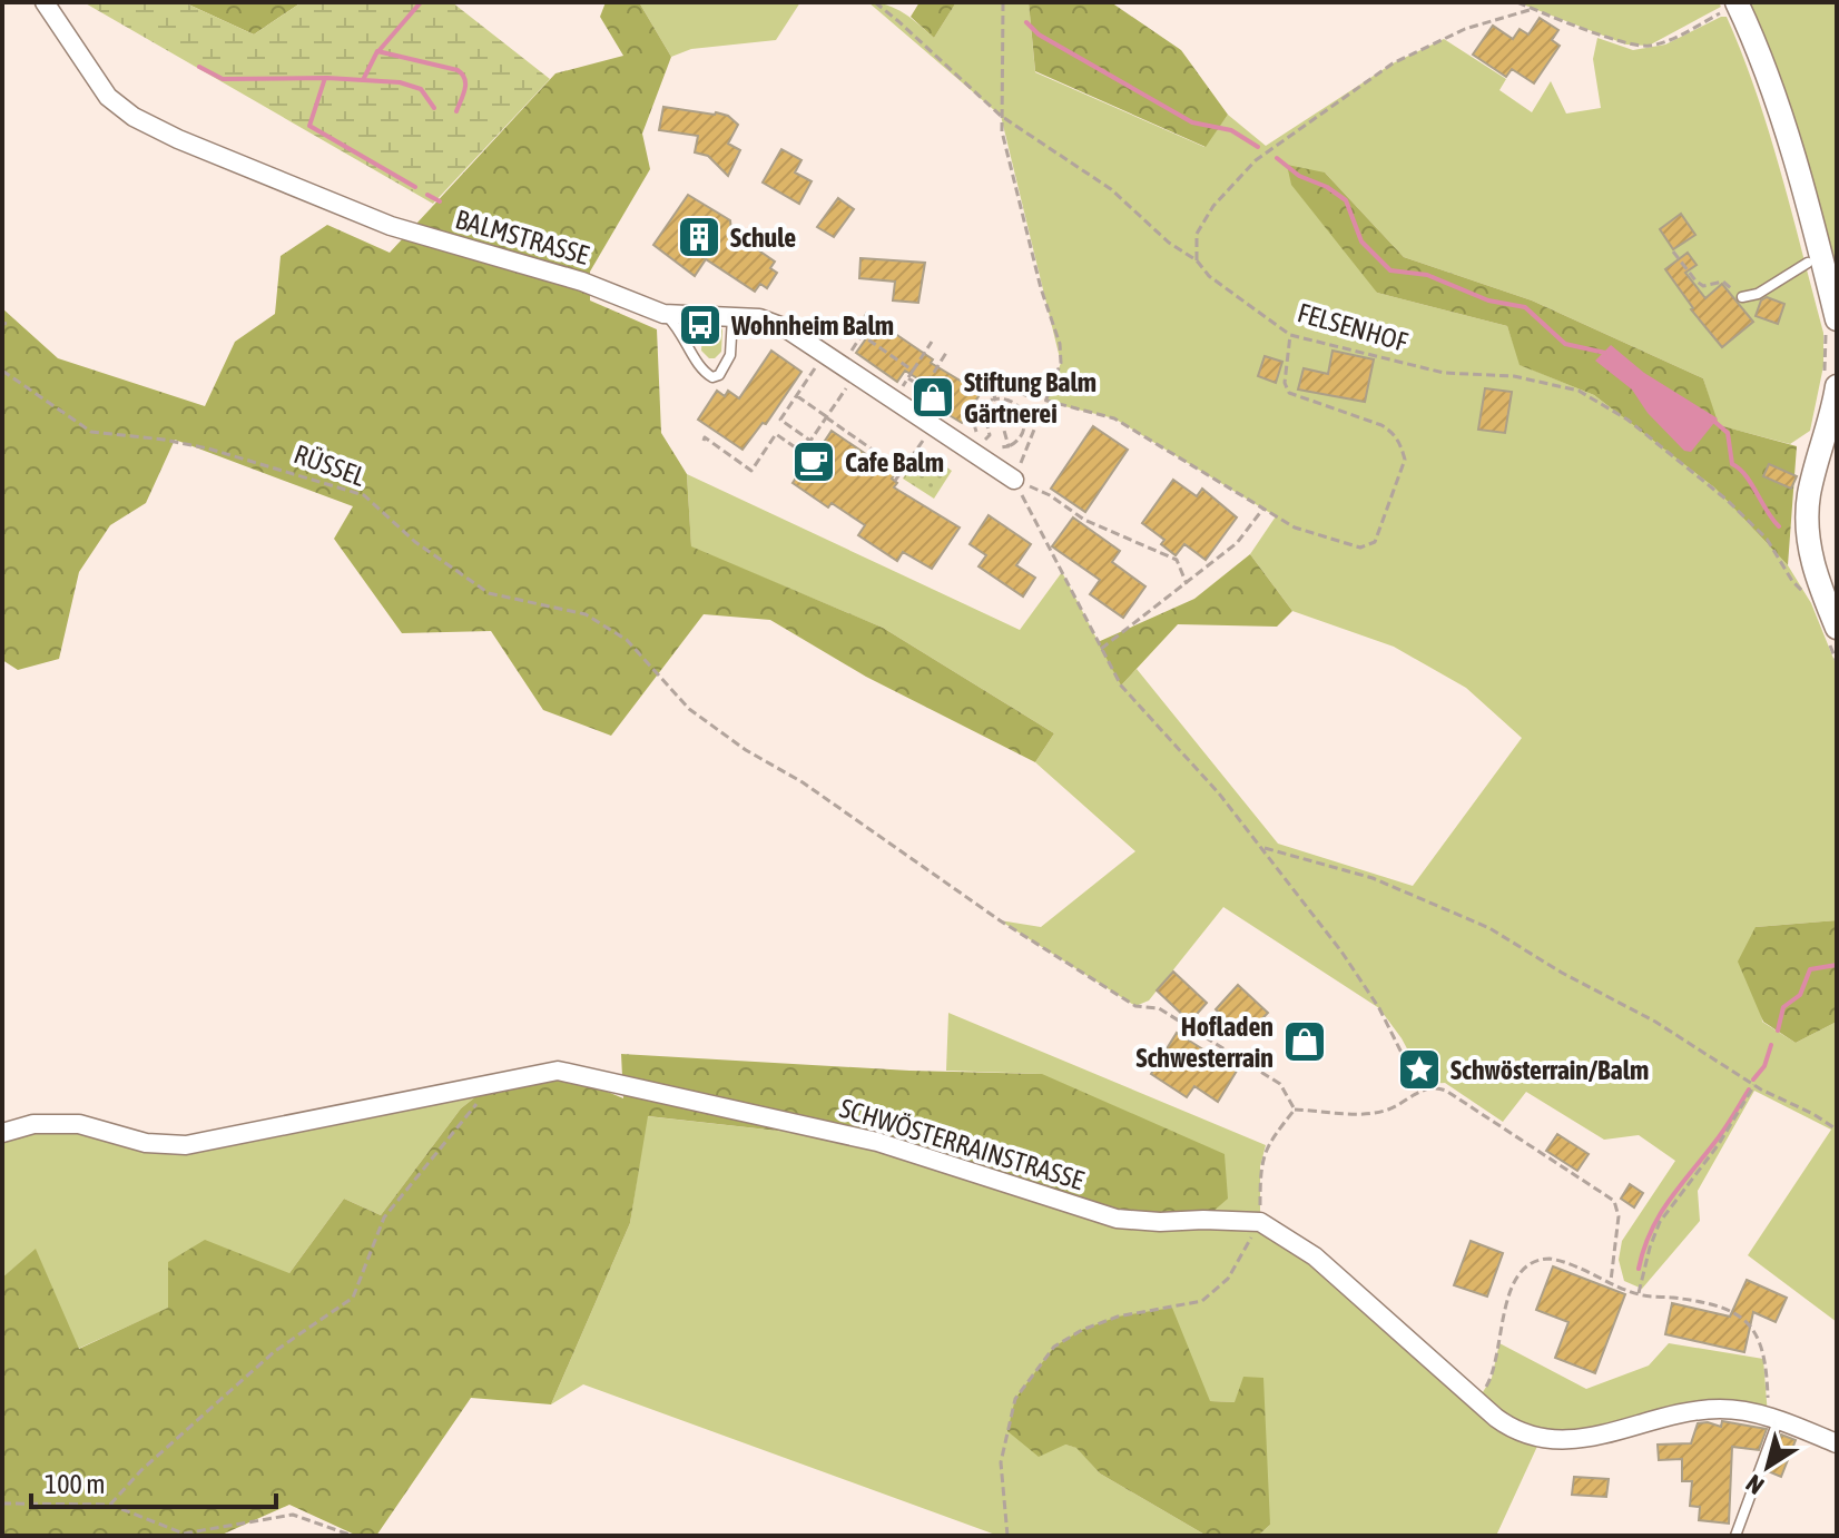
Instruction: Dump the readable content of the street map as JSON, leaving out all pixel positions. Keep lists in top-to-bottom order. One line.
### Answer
{"streets":{"street":["BALMSTRASSE","SCHWÖSTERRAINSTRASSE"],"path":["FELSENHOF","RÜSSEL"]},"places":{"building":["Schule"],"bus stop":["Wohnheim Balm"],"shop":["Stiftung Balm Gärtnerei","Hofladen Schwesterrain"],"cafe":["Cafe Balm"],"place":["Schwösterrain/Balm"]},"scale_bar":"100 m","north":"bottom left"}
